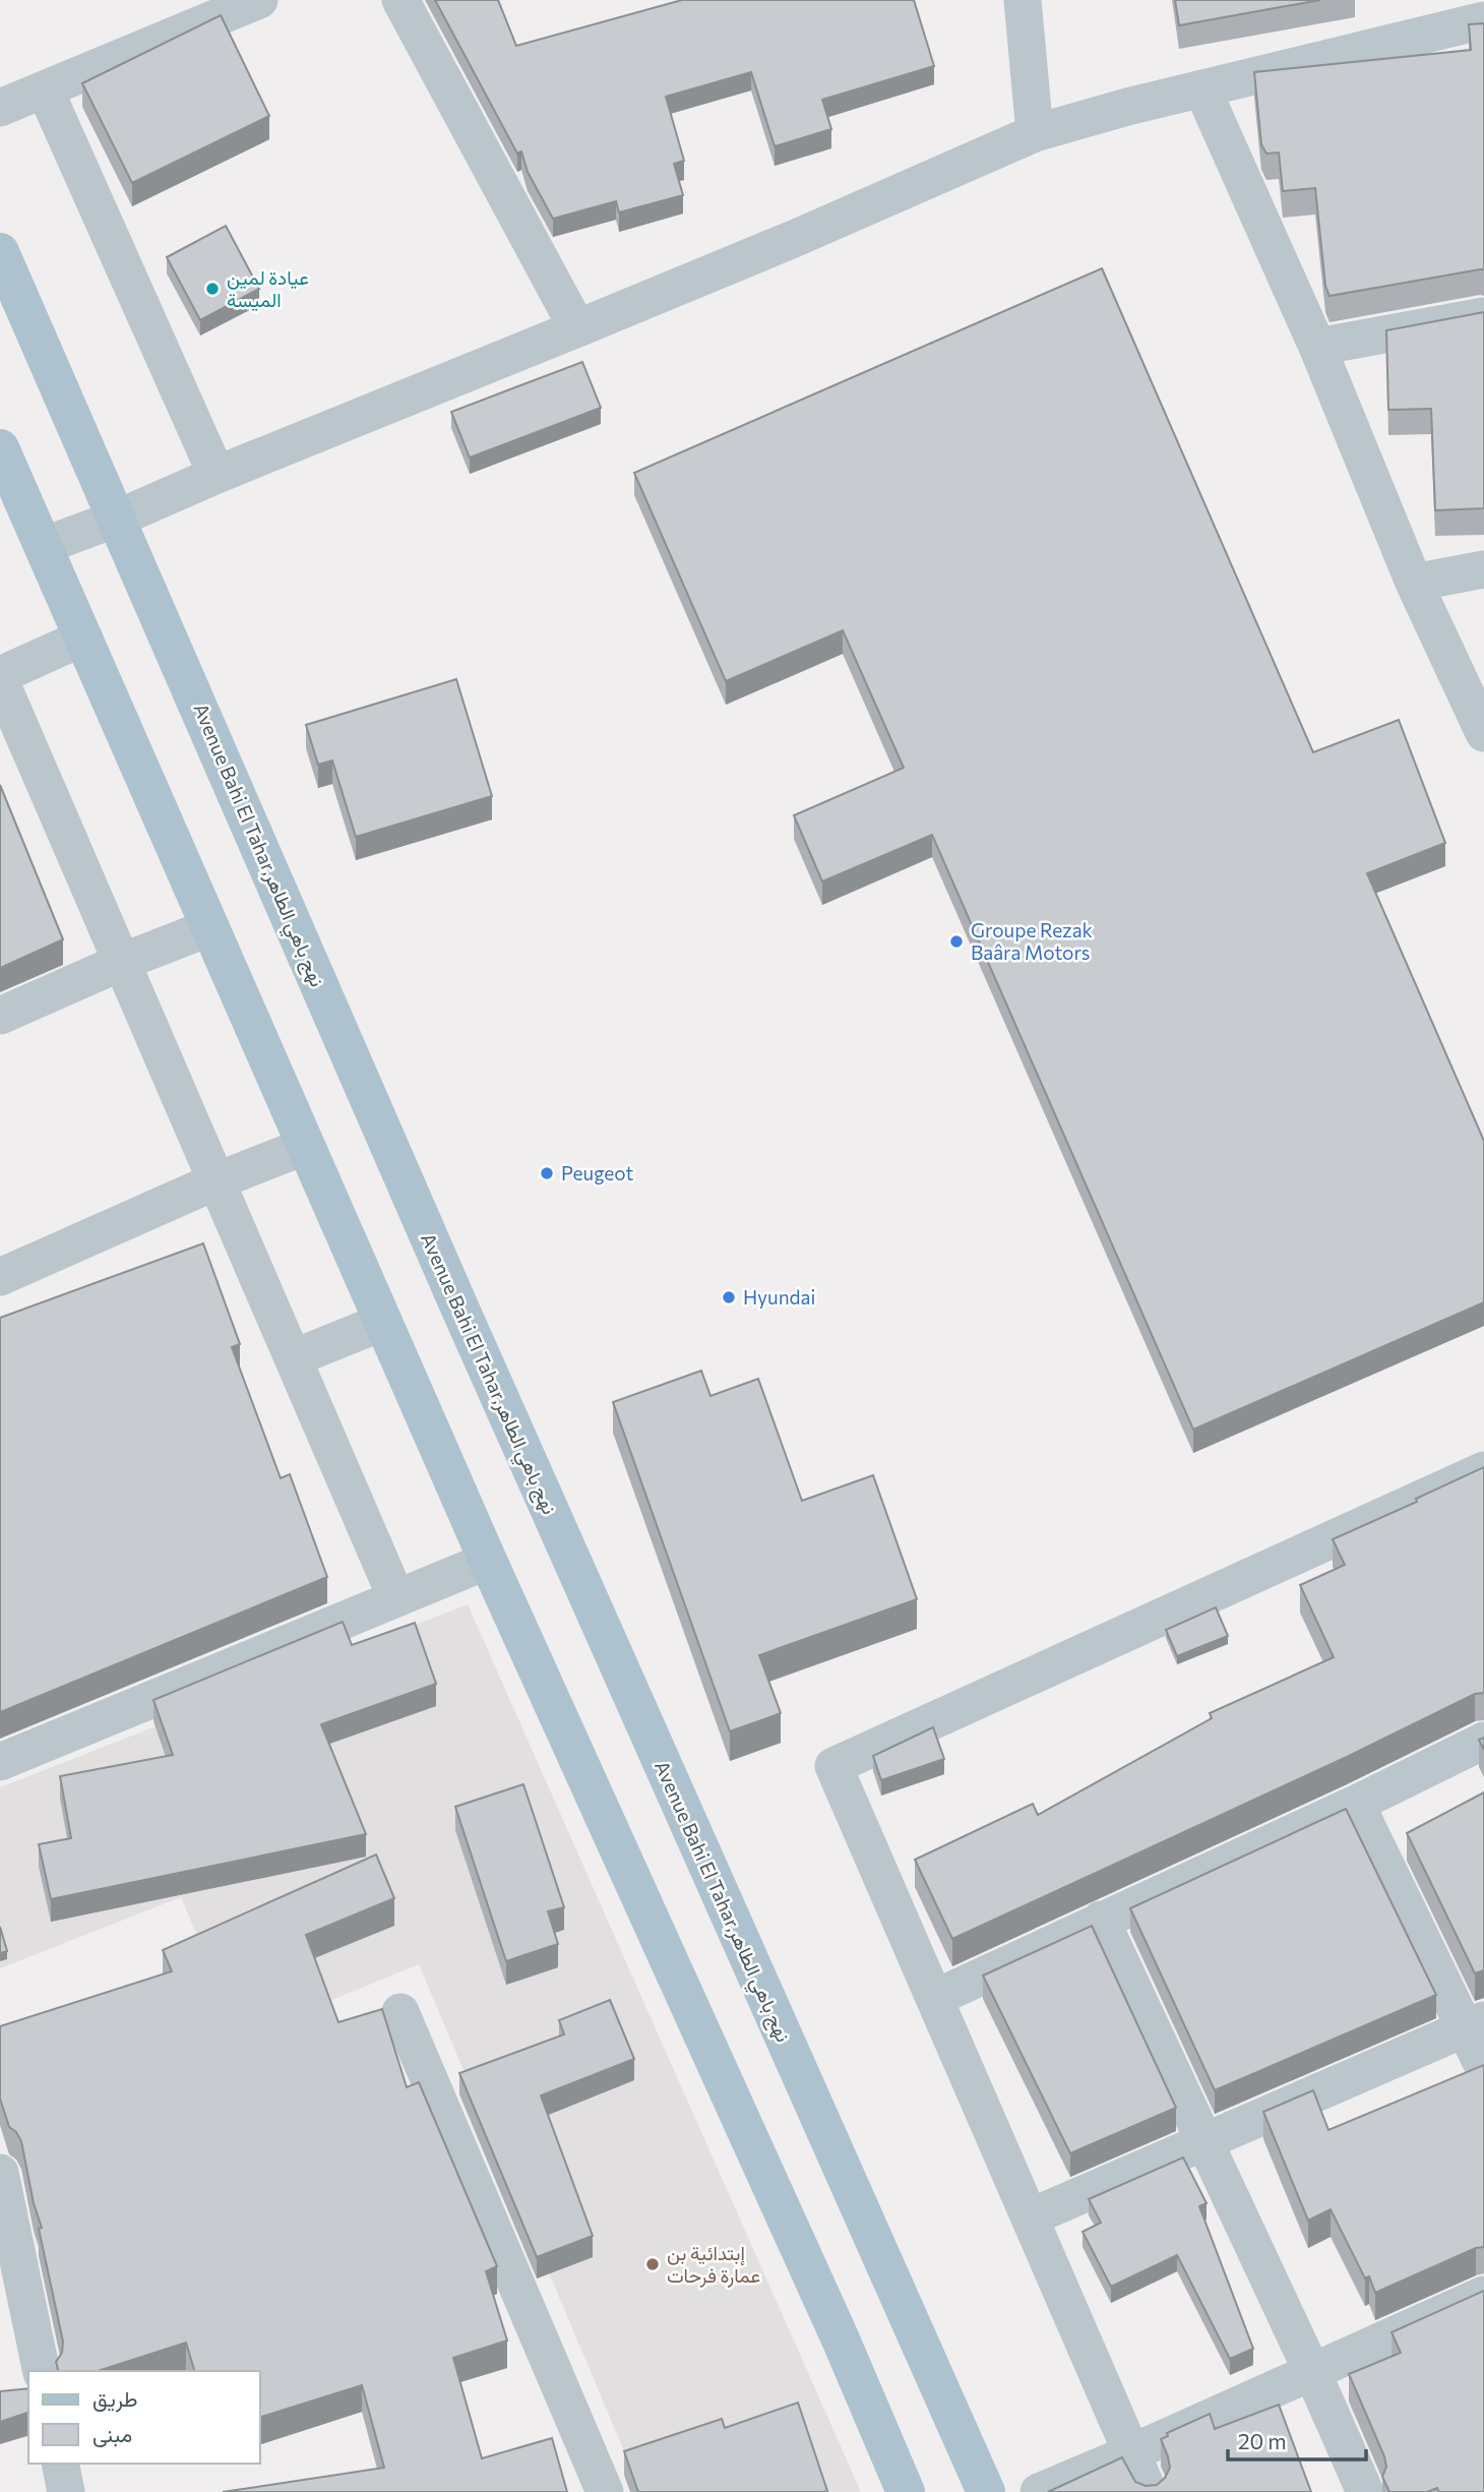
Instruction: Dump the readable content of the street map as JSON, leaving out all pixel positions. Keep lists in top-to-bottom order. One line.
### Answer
{"streets":{"main road":["Avenue Bahi El Tahar,نهج باهي الطاهر"]},"places":["عيادة لمين الميسة","Groupe Rezak Baâra Motors","Peugeot","Hyundai","إبتدائية بن عمارة فرحات"],"legend":["طريق","مبنى"],"scale_bar":"20 m"}
